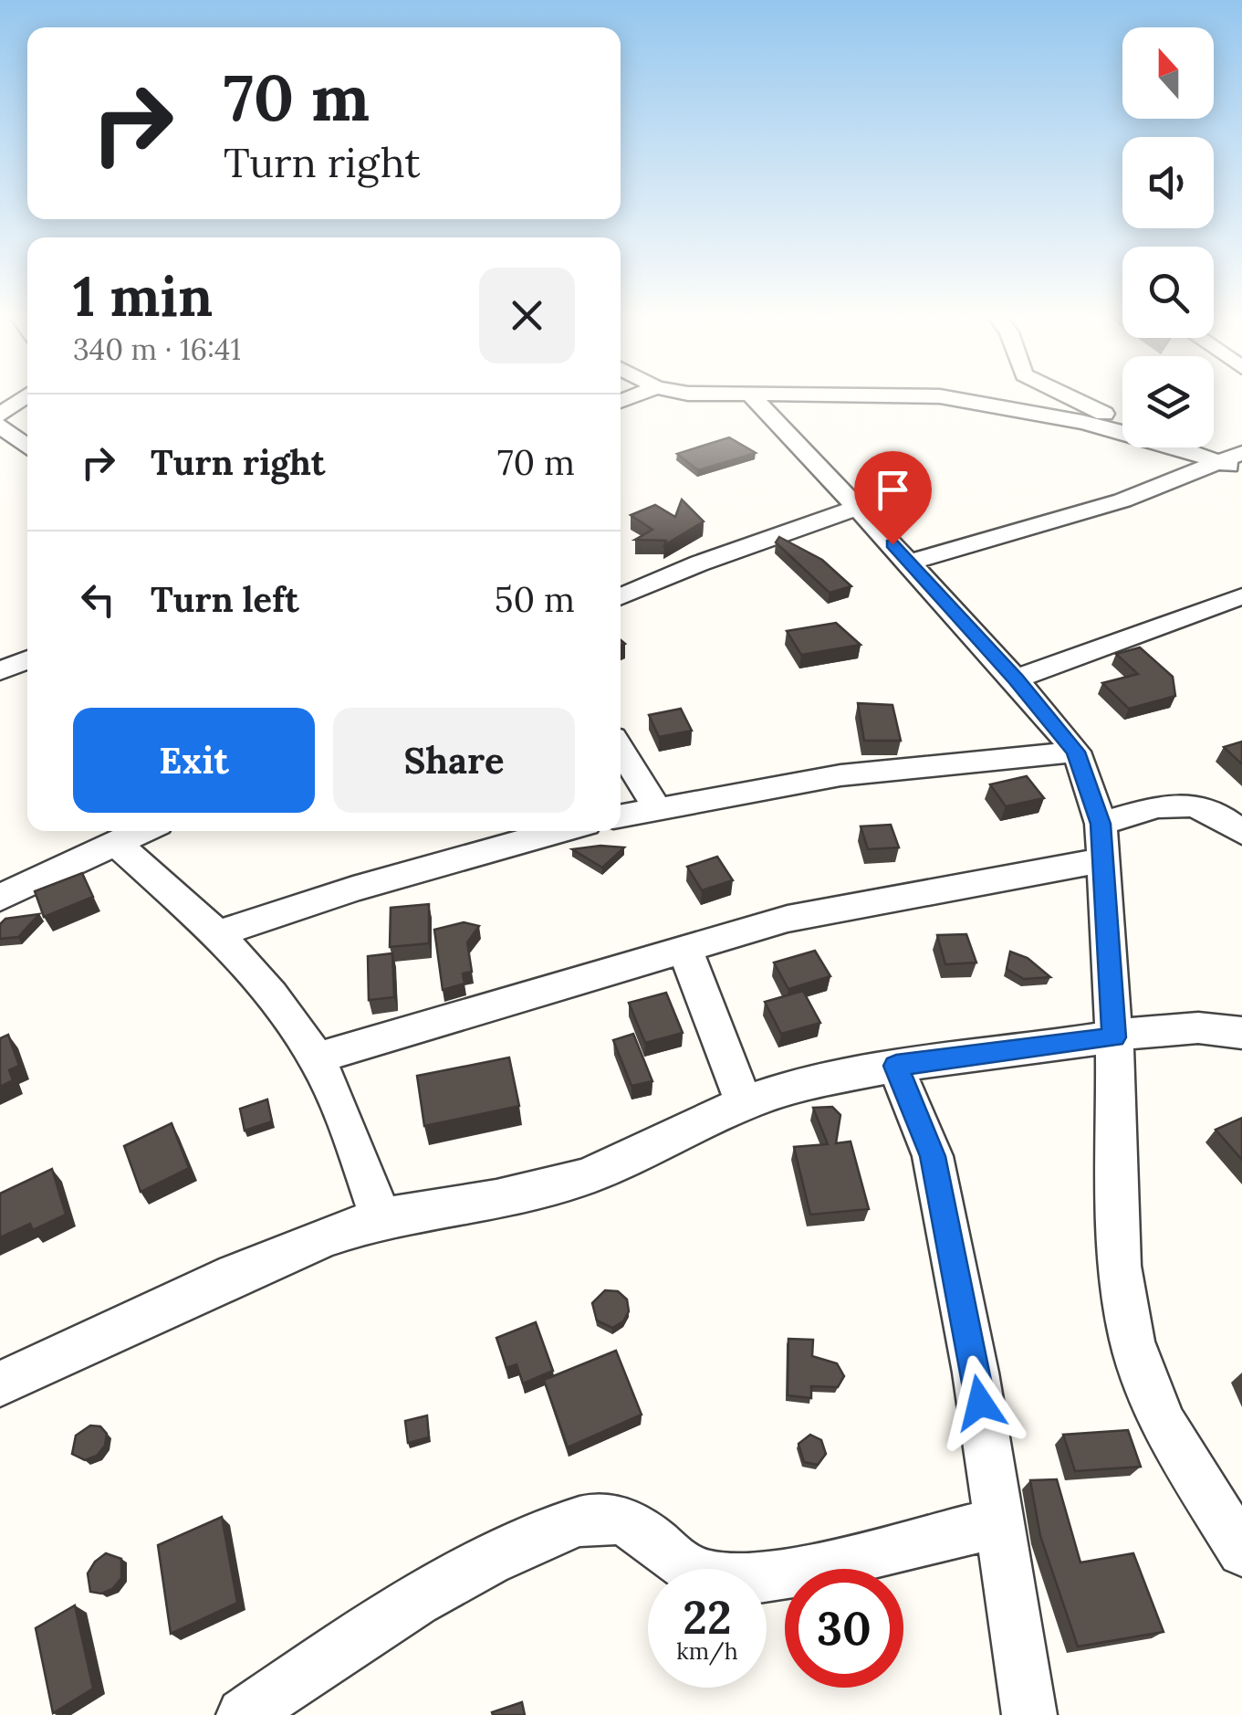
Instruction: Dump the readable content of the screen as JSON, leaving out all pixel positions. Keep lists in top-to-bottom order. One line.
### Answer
{"north":"top","page":{"turn":["70 m","Turn right"],"heading":["1 min","340 m · 16:41"],"list":[{"name":"Turn right","value":"70 m"},{"name":"Turn left","value":"50 m"}],"buttons":["Exit","Share"],"speed":"22 km/h","limit":"30"}}
